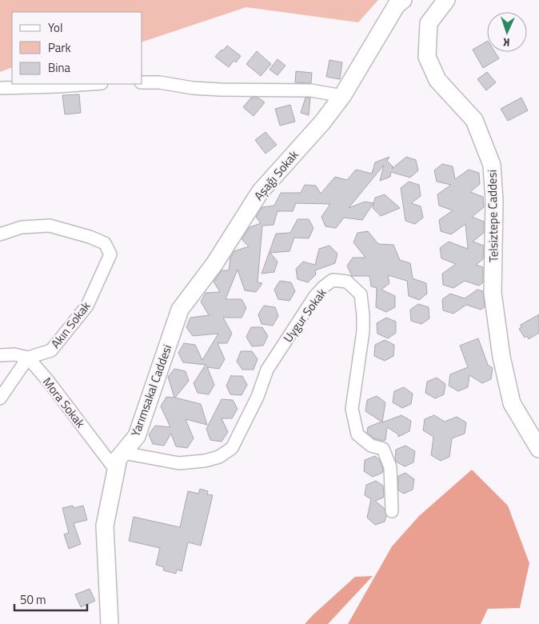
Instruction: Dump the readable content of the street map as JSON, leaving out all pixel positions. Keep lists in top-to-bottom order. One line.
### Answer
{"streets":{"street":["Aşağı Sokak","Telsiztepe Caddesi","Uygur Sokak","Akın Sokak","Yarımsakal Caddesi","Mora Sokak"]},"crossings":[["Aşağı Sokak","Yarımsakal Caddesi"],["Uygur Sokak","Yarımsakal Caddesi"],["Akın Sokak","Mora Sokak"],["Yarımsakal Caddesi","Mora Sokak"]],"legend":["Yol","Park","Bina"],"scale_bar":"50 m","north":"bottom"}
